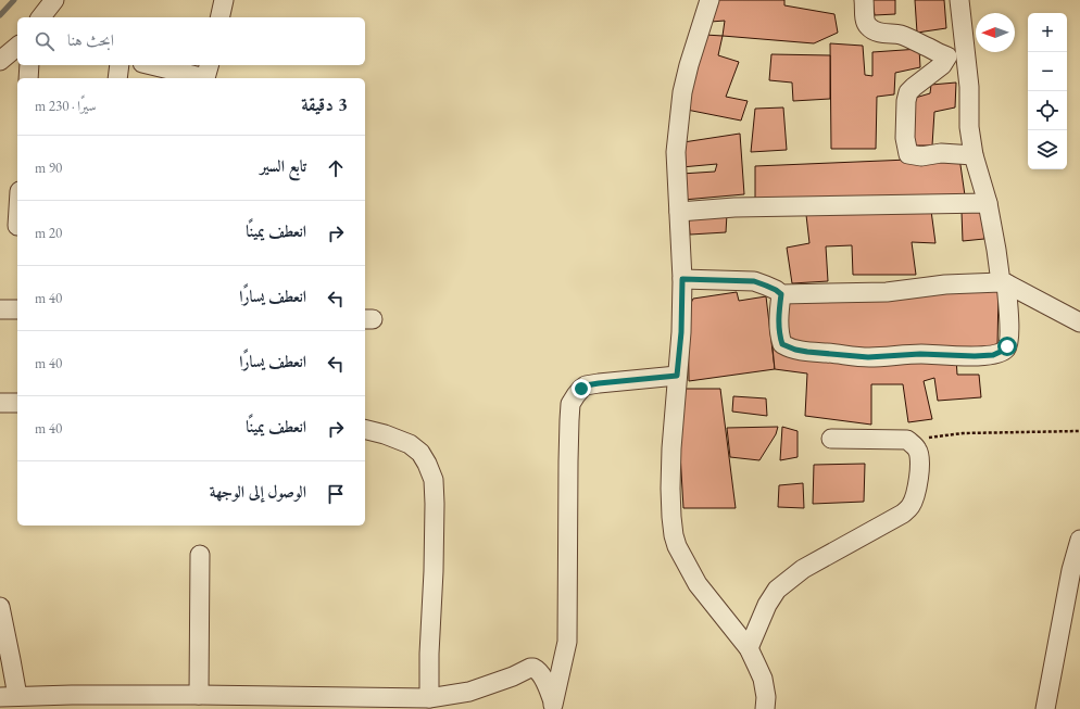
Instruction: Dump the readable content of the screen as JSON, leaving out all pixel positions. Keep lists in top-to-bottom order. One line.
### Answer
{"north":"left","page":{"map_buttons":["+","−"],"search":"ابحث هنا","heading":["3 دقيقة","سيرًا · 230 m"],"list":[["تابع السير","90 m"],["انعطف يمينًا","20 m"],["انعطف يسارًا","40 m"],["انعطف يسارًا","40 m"],["انعطف يمينًا","40 m"],"الوصول إلى الوجهة"]}}
